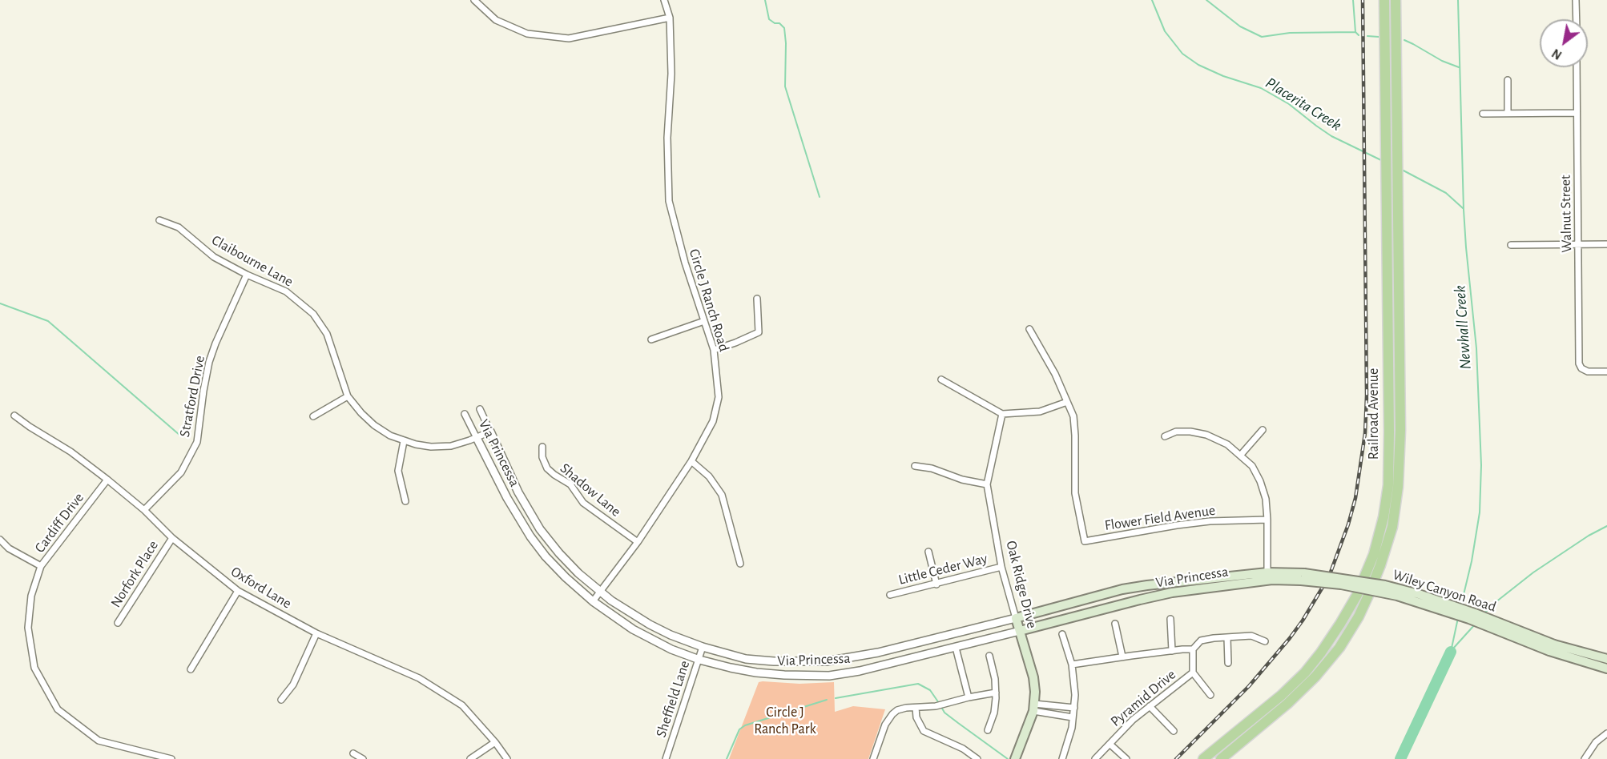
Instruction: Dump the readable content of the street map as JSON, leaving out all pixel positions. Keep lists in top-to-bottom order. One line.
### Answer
{"streets":{"main road":["Railroad Avenue","Via Princessa","Oak Ridge Drive","Wiley Canyon Road"],"street":["Walnut Street","Claibourne Lane","Circle J Ranch Road","Stratford Drive","Shadow Lane","Flower Field Avenue","Cardiff Drive","Little Ceder Way","Norfork Place","Oxford Lane","Pyramid Drive","Sheffield Lane"]},"crossings":[["Claibourne Lane","Stratford Drive"],["Claibourne Lane","Via Princessa"],["Circle J Ranch Road","Via Princessa"],["Circle J Ranch Road","Shadow Lane"],["Stratford Drive","Oxford Lane"],["Via Princessa","Oak Ridge Drive"],["Via Princessa","Wiley Canyon Road"],["Via Princessa","Sheffield Lane"],["Cardiff Drive","Oxford Lane"],["Little Ceder Way","Oak Ridge Drive"],["Norfork Place","Oxford Lane"]],"water":["Placerita Creek","Newhall Creek"],"parks":["Circle J Ranch Park"],"north":"bottom left"}
